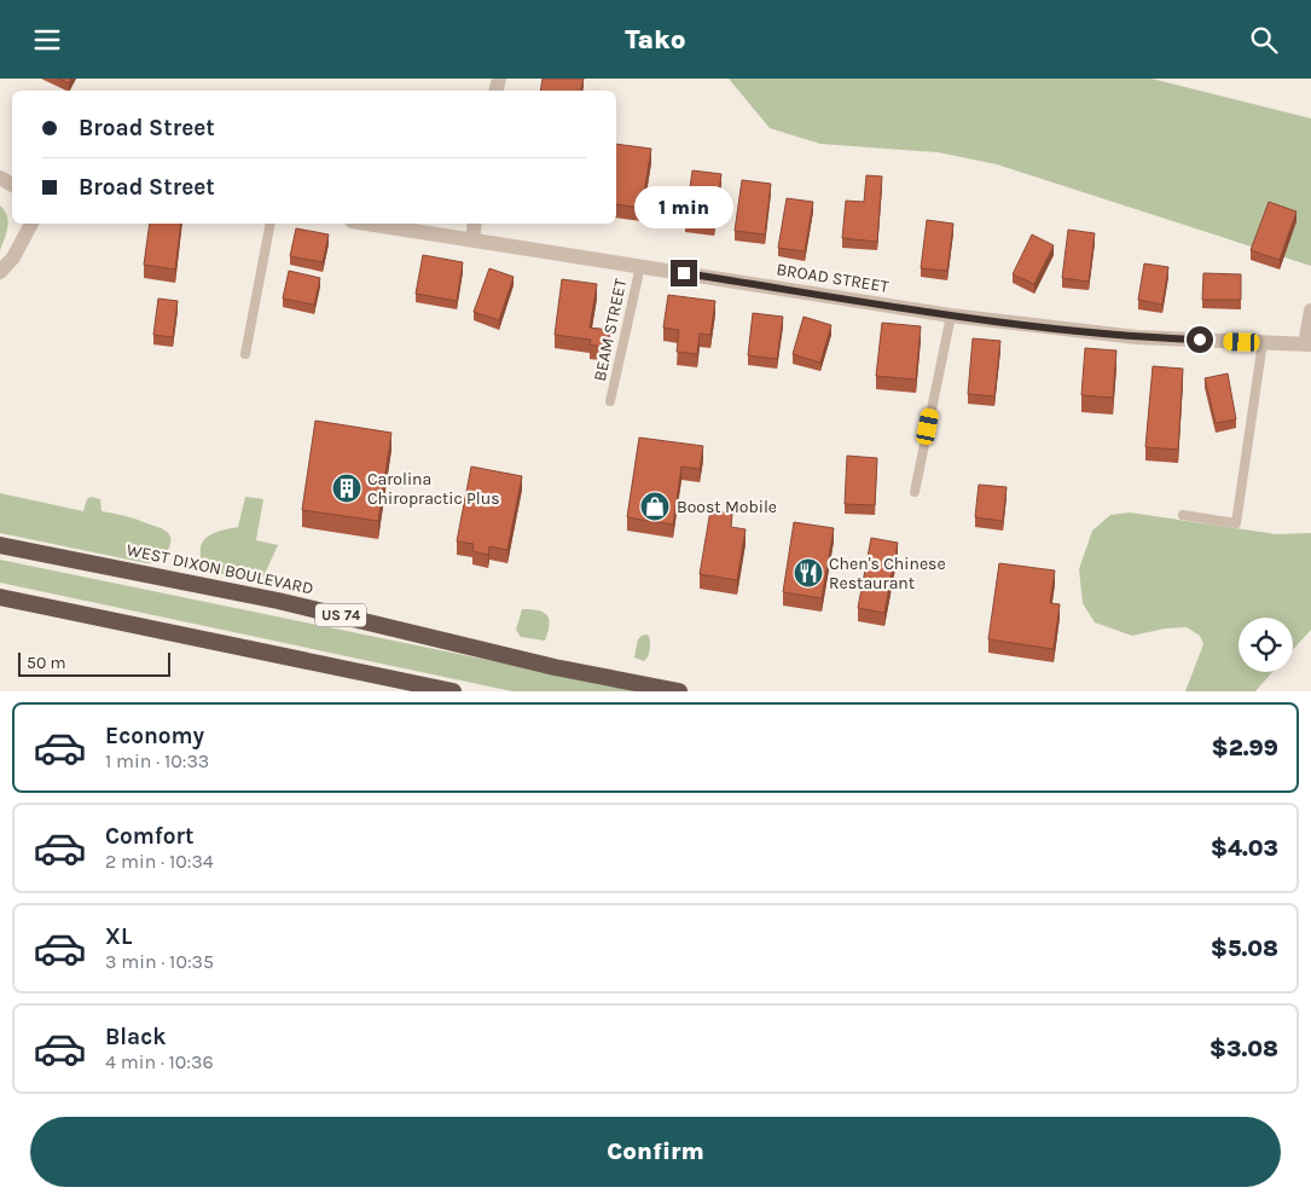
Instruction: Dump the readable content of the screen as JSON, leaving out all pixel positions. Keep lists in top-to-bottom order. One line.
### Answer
{"streets":{"highway":["WEST DIXON BOULEVARD","US 74"],"street":["BROAD STREET"],"lane":["BEAM STREET"]},"crossings":[["BROAD STREET","BEAM STREET"]],"places":{"building":["Carolina Chiropractic Plus"],"shop":["Boost Mobile"],"restaurant":["Chen's Chinese Restaurant"]},"scale_bar":"50 m","page":{"header":"Tako","banner":["Broad Street","Broad Street"],"bubble":"1 min","scale":"50 m","list":[{"name":"Economy","note":"1 min · 10:33","value":"$2.99"},{"name":"Comfort","note":"2 min · 10:34","value":"$4.03"},{"name":"XL","note":"3 min · 10:35","value":"$5.08"},{"name":"Black","note":"4 min · 10:36","value":"$3.08"}],"buttons":"Confirm"}}
